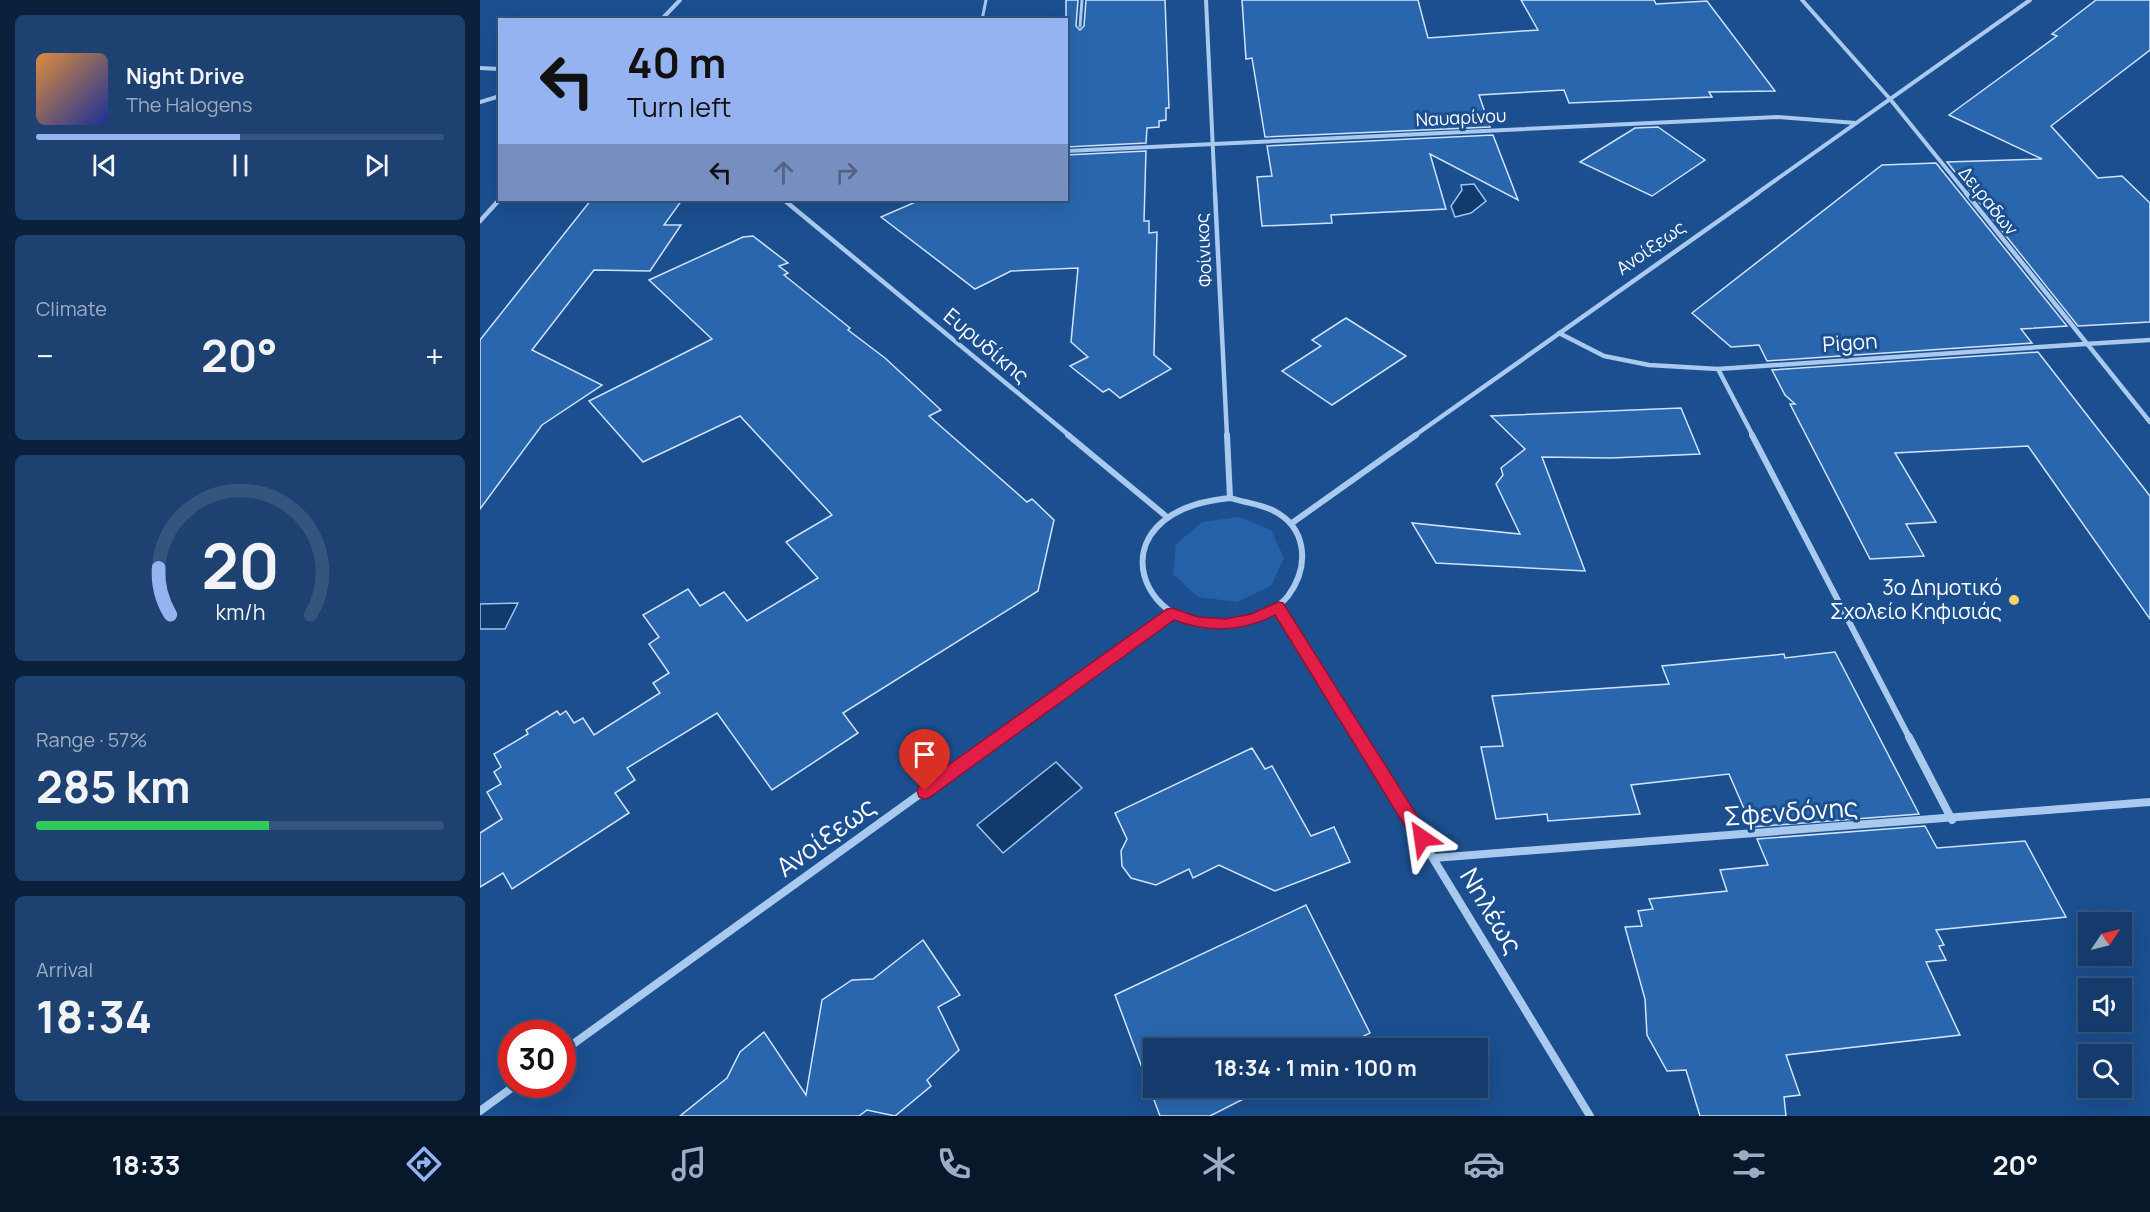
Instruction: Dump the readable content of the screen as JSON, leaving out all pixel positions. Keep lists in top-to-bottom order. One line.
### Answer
{"streets":{"street":["Ναυαρίνου","Δειραδων","Ανοίξεως","Φοίνικος","Pigon","Ευρυδίκης","Σφενδόνης","Νηλέως"]},"crossings":[["Ναυαρίνου","Ανοίξεως"],["Ναυαρίνου","Φοίνικος"],["Δειραδων","Ανοίξεως"],["Δειραδων","Pigon"],["Ανοίξεως","Φοίνικος"],["Ανοίξεως","Pigon"],["Ανοίξεως","Ευρυδίκης"],["Ανοίξεως","Νηλέως"],["Φοίνικος","Ευρυδίκης"],["Φοίνικος","Νηλέως"],["Ευρυδίκης","Νηλέως"],["Σφενδόνης","Νηλέως"]],"places":["3ο Δημοτικό Σχολείο Κηφισιάς"],"north":"top right","page":{"turn":["40 m","Turn left"],"song":["Night Drive","The Halogens"],"tile":["Climate",["Range · 57%","285 km"],["Arrival","18:34"]],"heat":["−","20°","+"],"limit":"30","trip":"18:34 · 1 min · 100 m","tabs":["18:33","20°"],"gauge":["20","km/h"]}}
